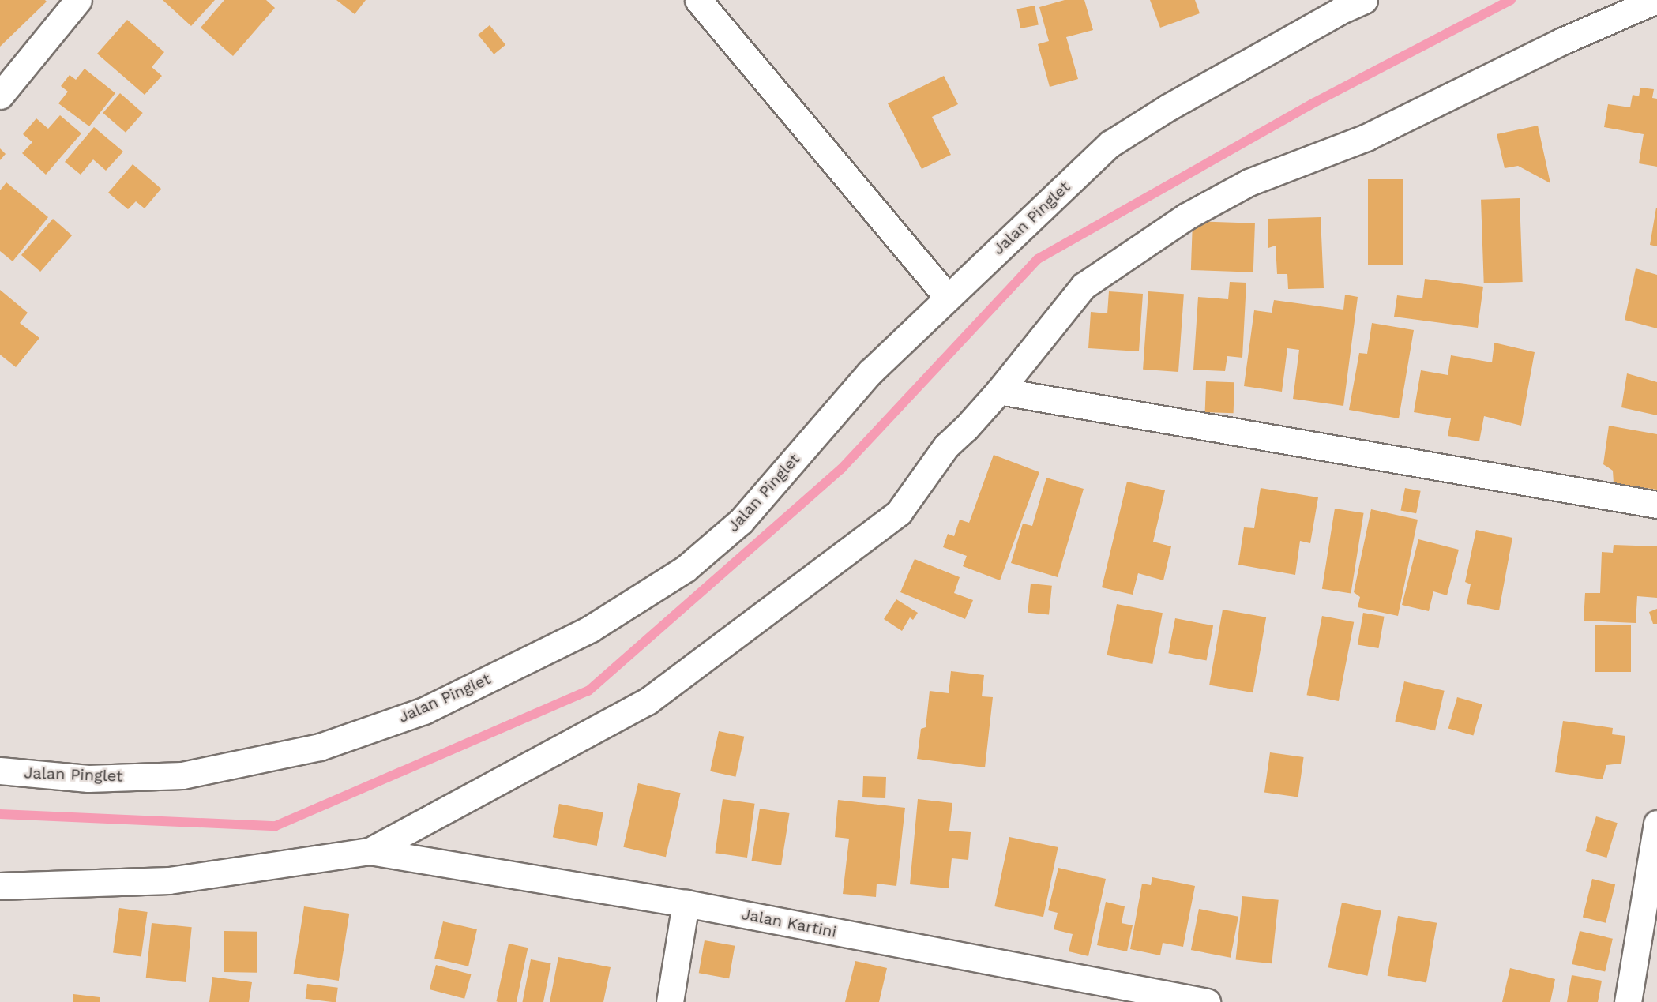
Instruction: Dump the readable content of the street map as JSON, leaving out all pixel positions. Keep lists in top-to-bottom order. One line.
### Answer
{"streets":{"street":["Jalan Pinglet","Jalan Kartini"]}}
